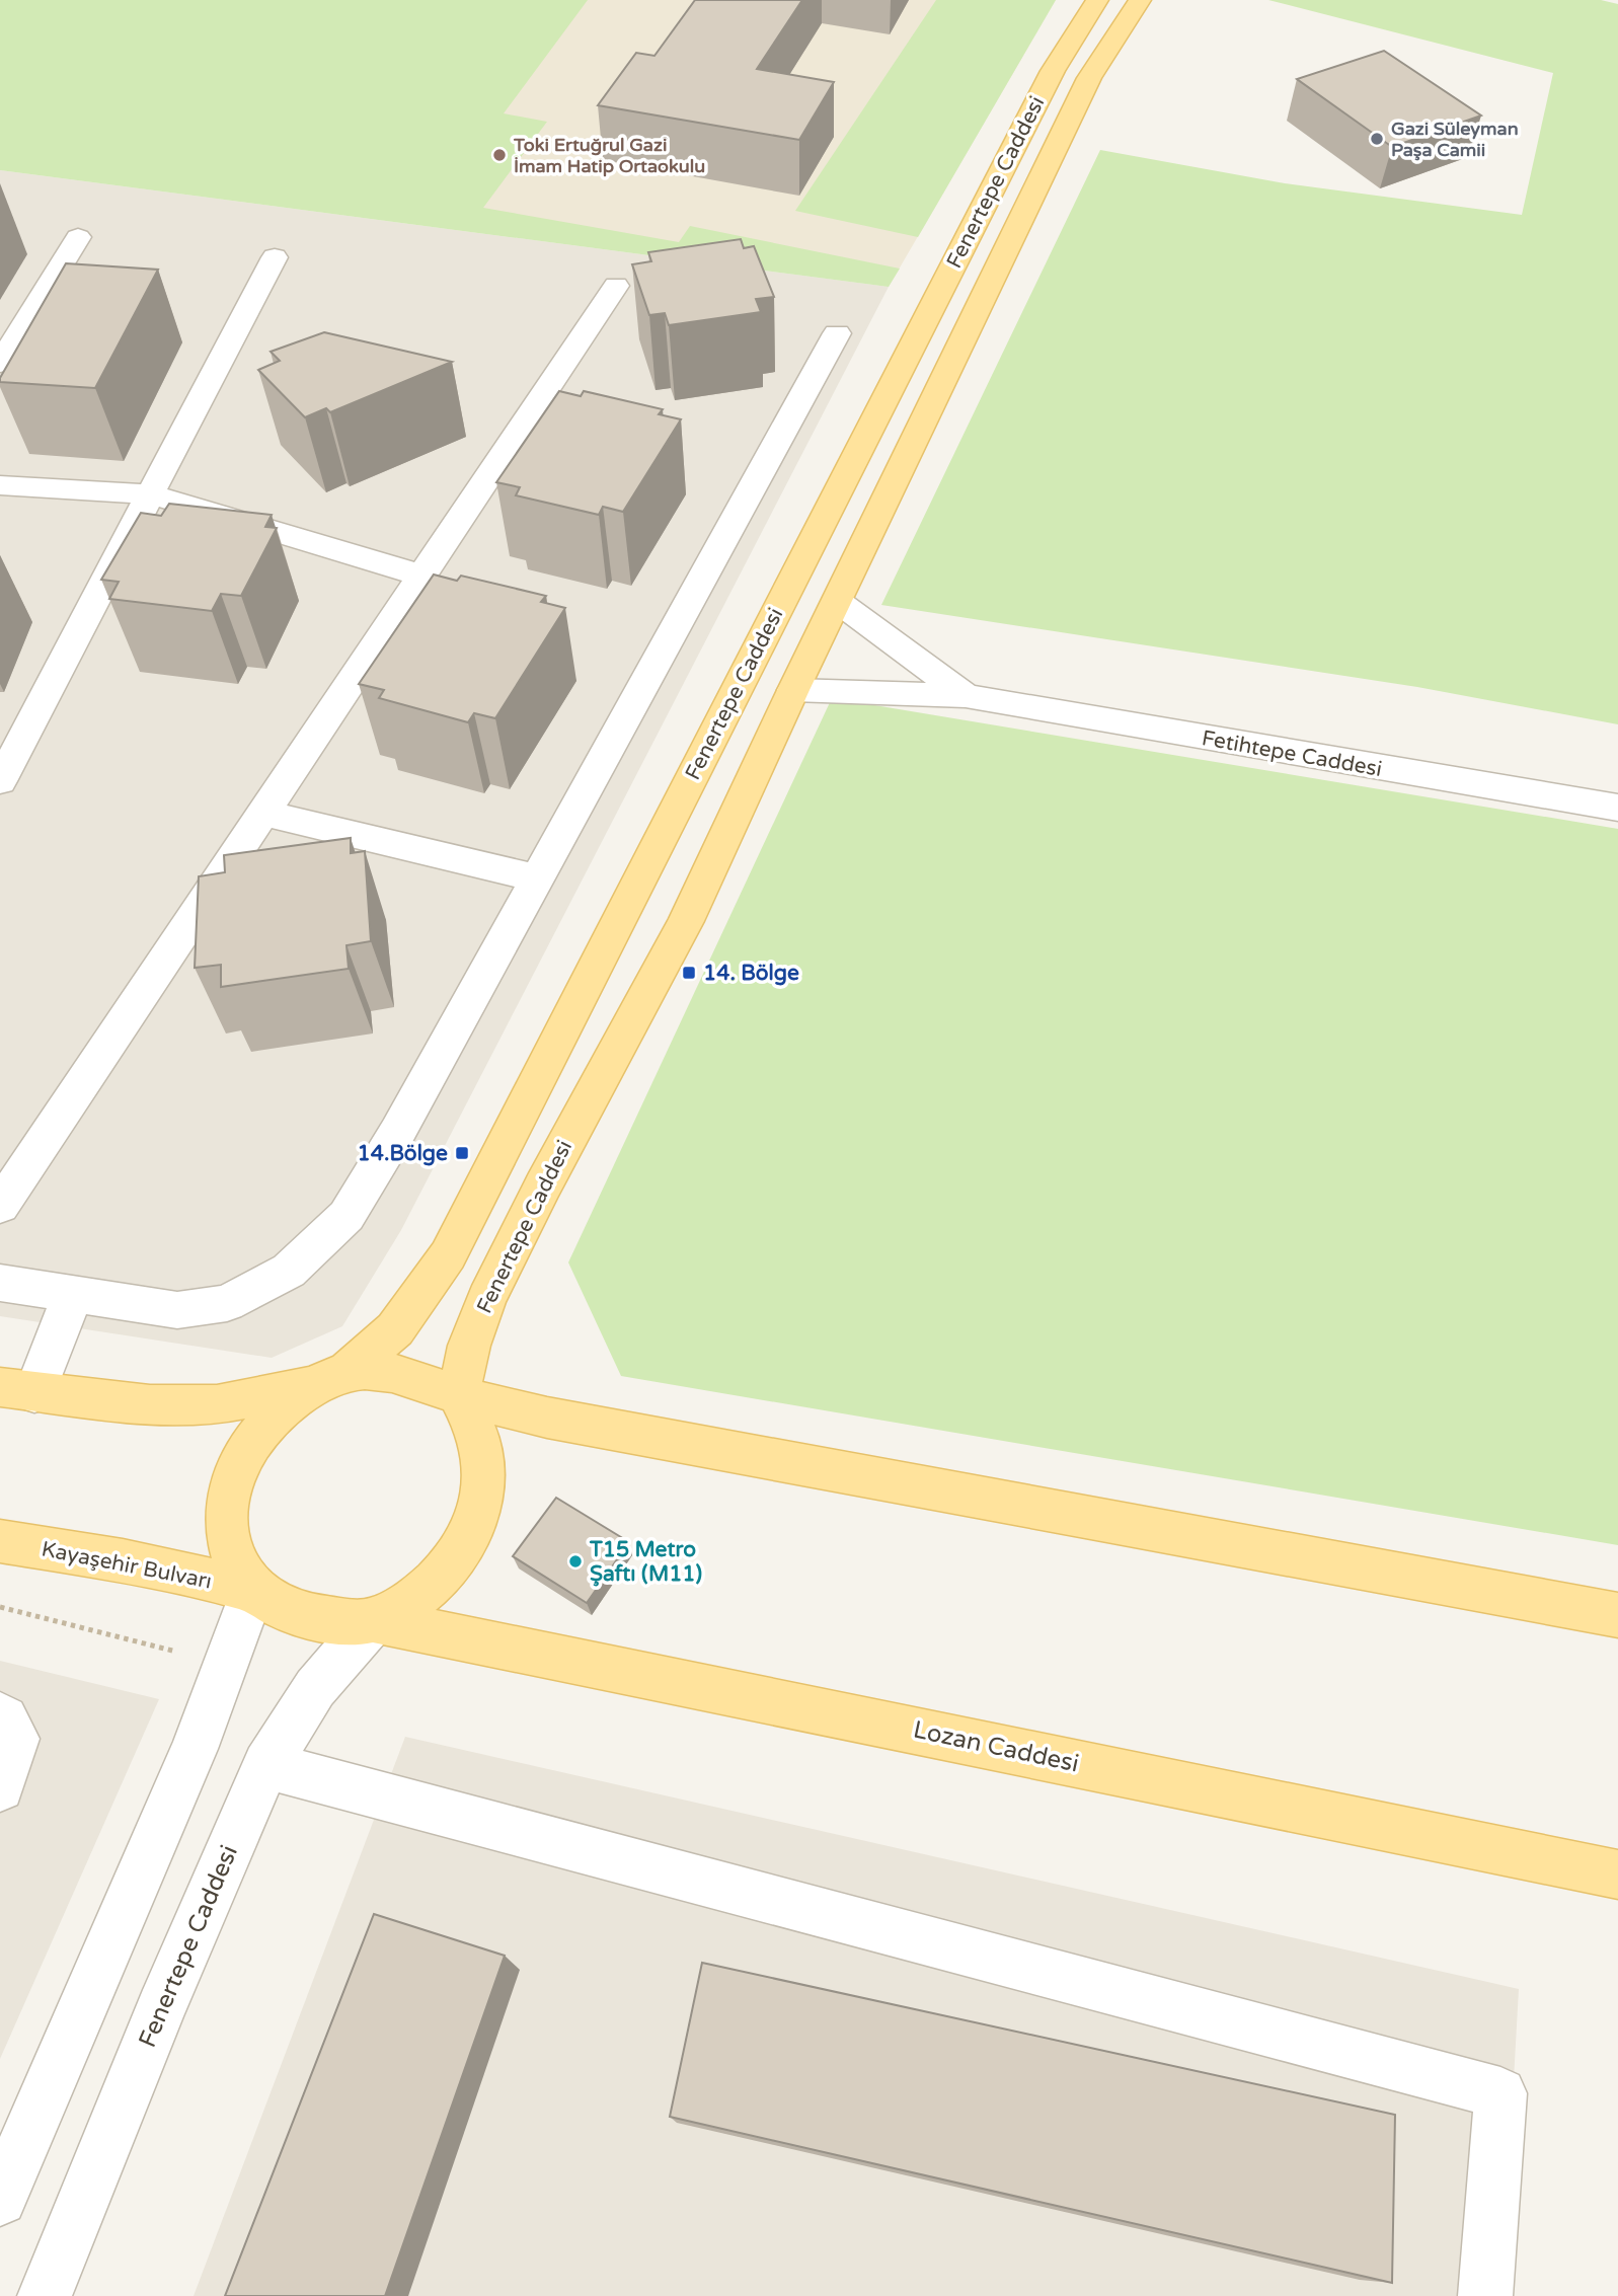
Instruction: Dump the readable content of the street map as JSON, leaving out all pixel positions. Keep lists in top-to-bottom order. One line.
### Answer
{"streets":{"main road":["Fenertepe Caddesi","Kayaşehir Bulvarı","Lozan Caddesi"],"street":["Fetihtepe Caddesi"]},"crossings":[["Fenertepe Caddesi","Fetihtepe Caddesi"],["Fenertepe Caddesi","Kayaşehir Bulvarı"],["Fenertepe Caddesi","Lozan Caddesi"],["Kayaşehir Bulvarı","Lozan Caddesi"]],"places":{"other":["Gazi Süleyman Paşa Camii","Toki Ertuğrul Gazi İmam Hatip Ortaokulu","T15 Metro Şaftı (M11)"],"transit":["14. Bölge","14.Bölge"]}}
